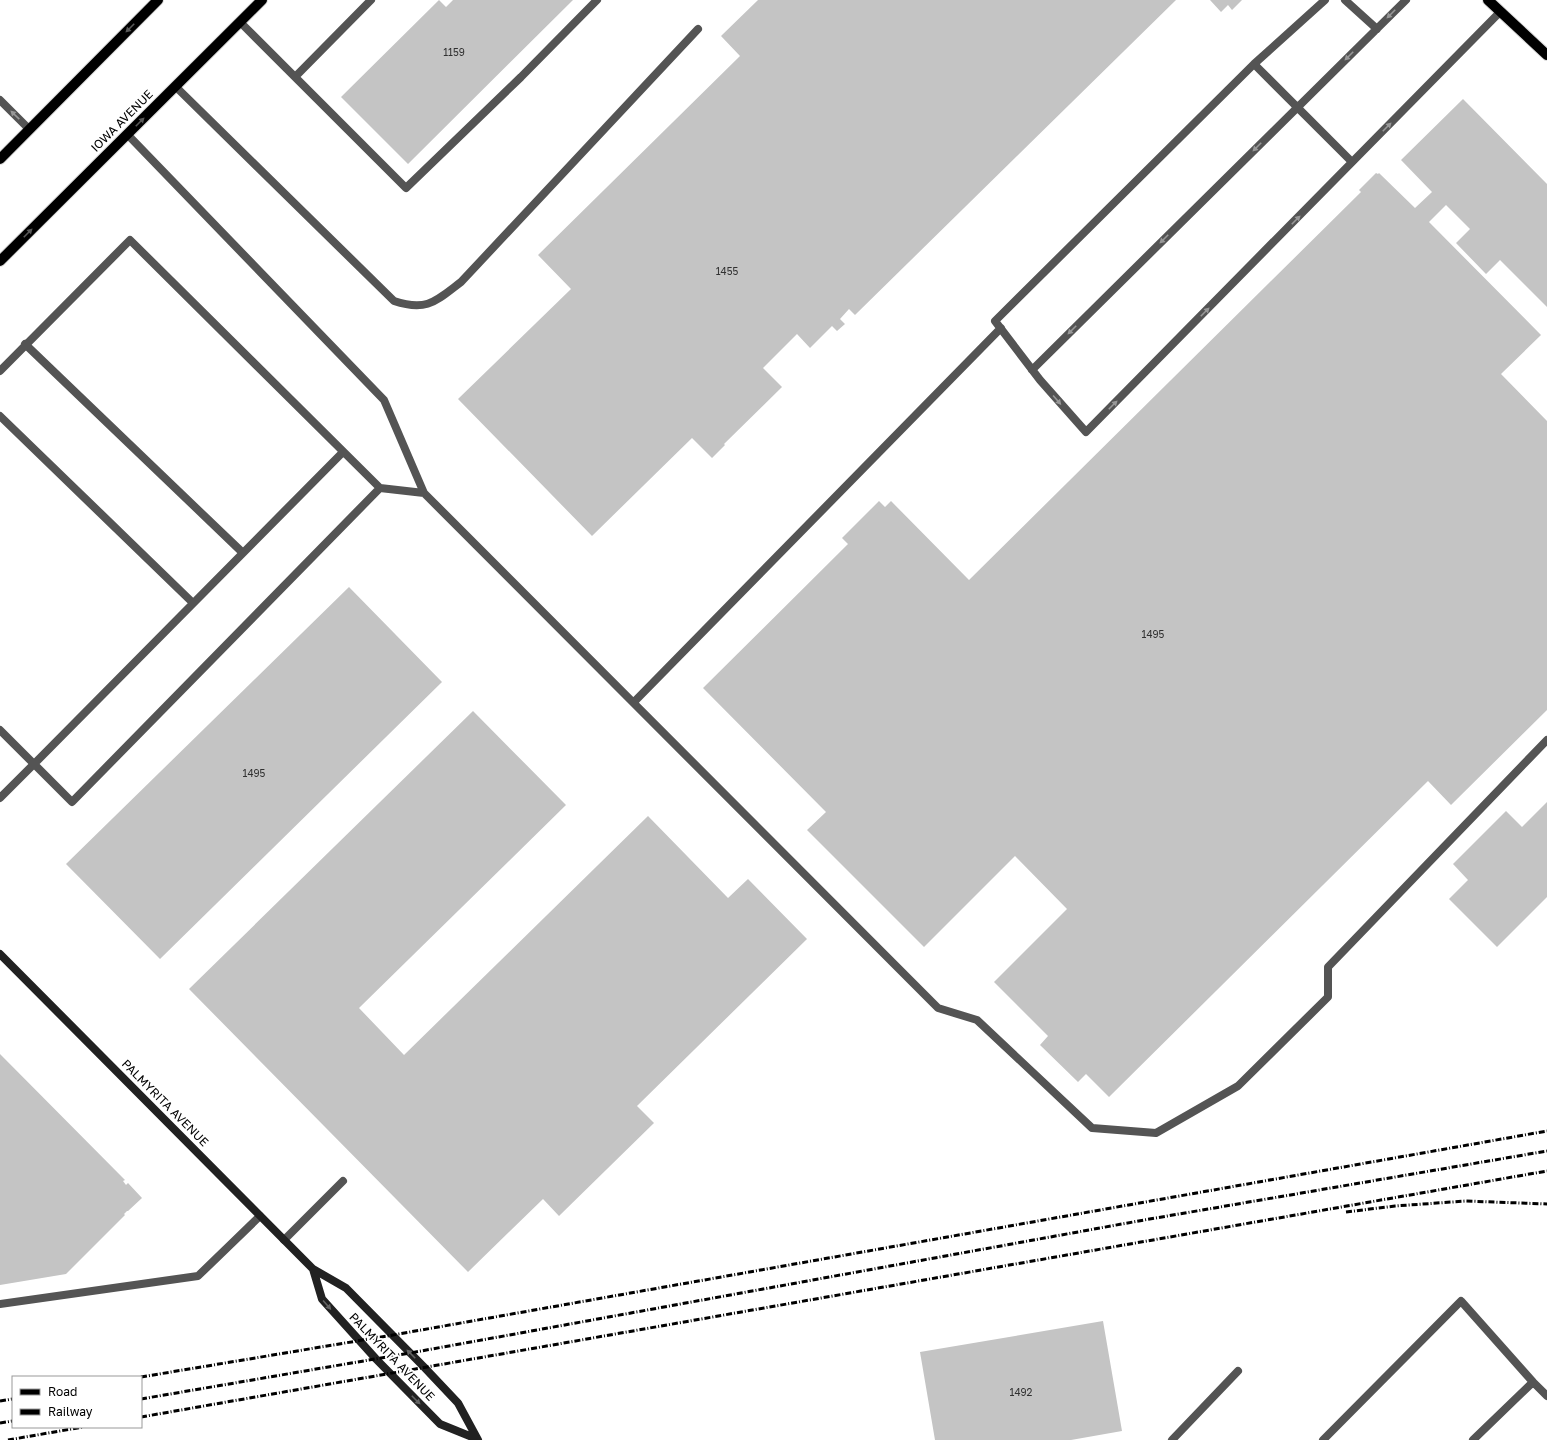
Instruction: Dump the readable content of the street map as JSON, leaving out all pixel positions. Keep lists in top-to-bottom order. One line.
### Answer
{"streets":{"main road":["IOWA AVENUE"],"street":["PALMYRITA AVENUE"]},"house_numbers":["1159","1455","1495","1495","1492"],"legend":["Road","Railway"]}
